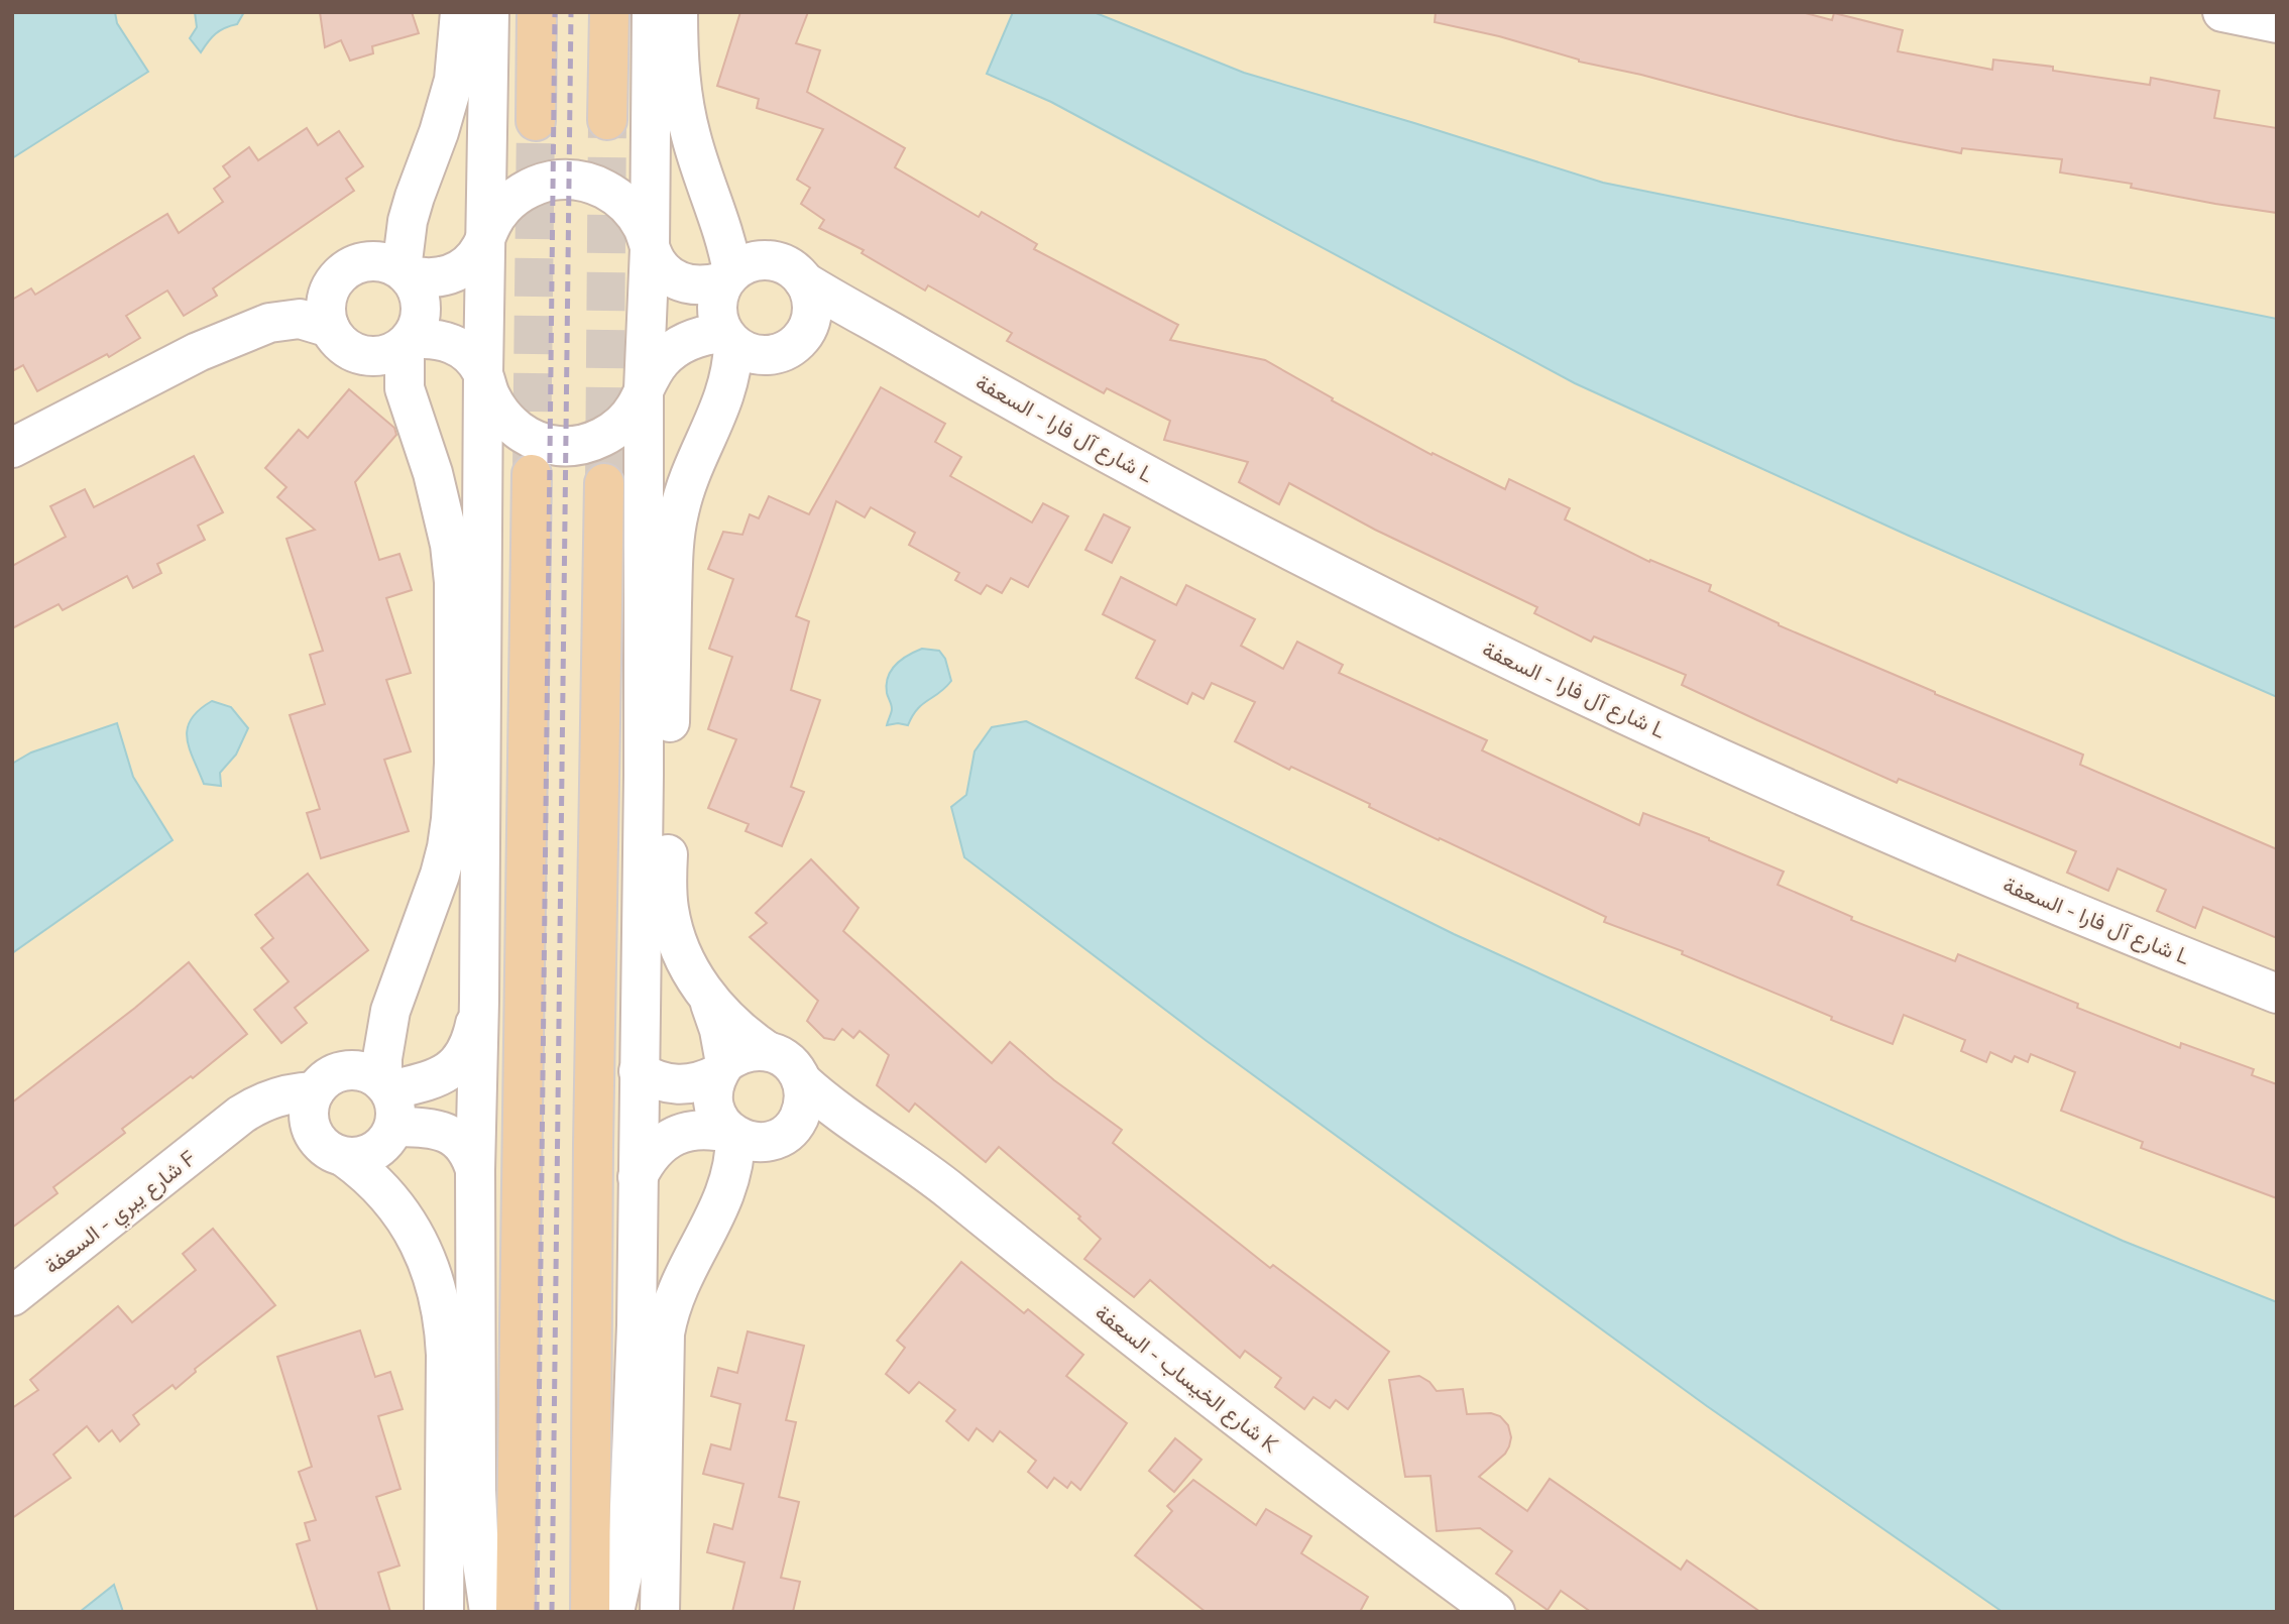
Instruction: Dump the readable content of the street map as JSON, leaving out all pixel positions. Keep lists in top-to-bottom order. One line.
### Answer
{"streets":{"street":["شارع آل فارا - السعفة L","شارع يبري - السعفة F","شارع الخيساب - السعفة K"]}}
